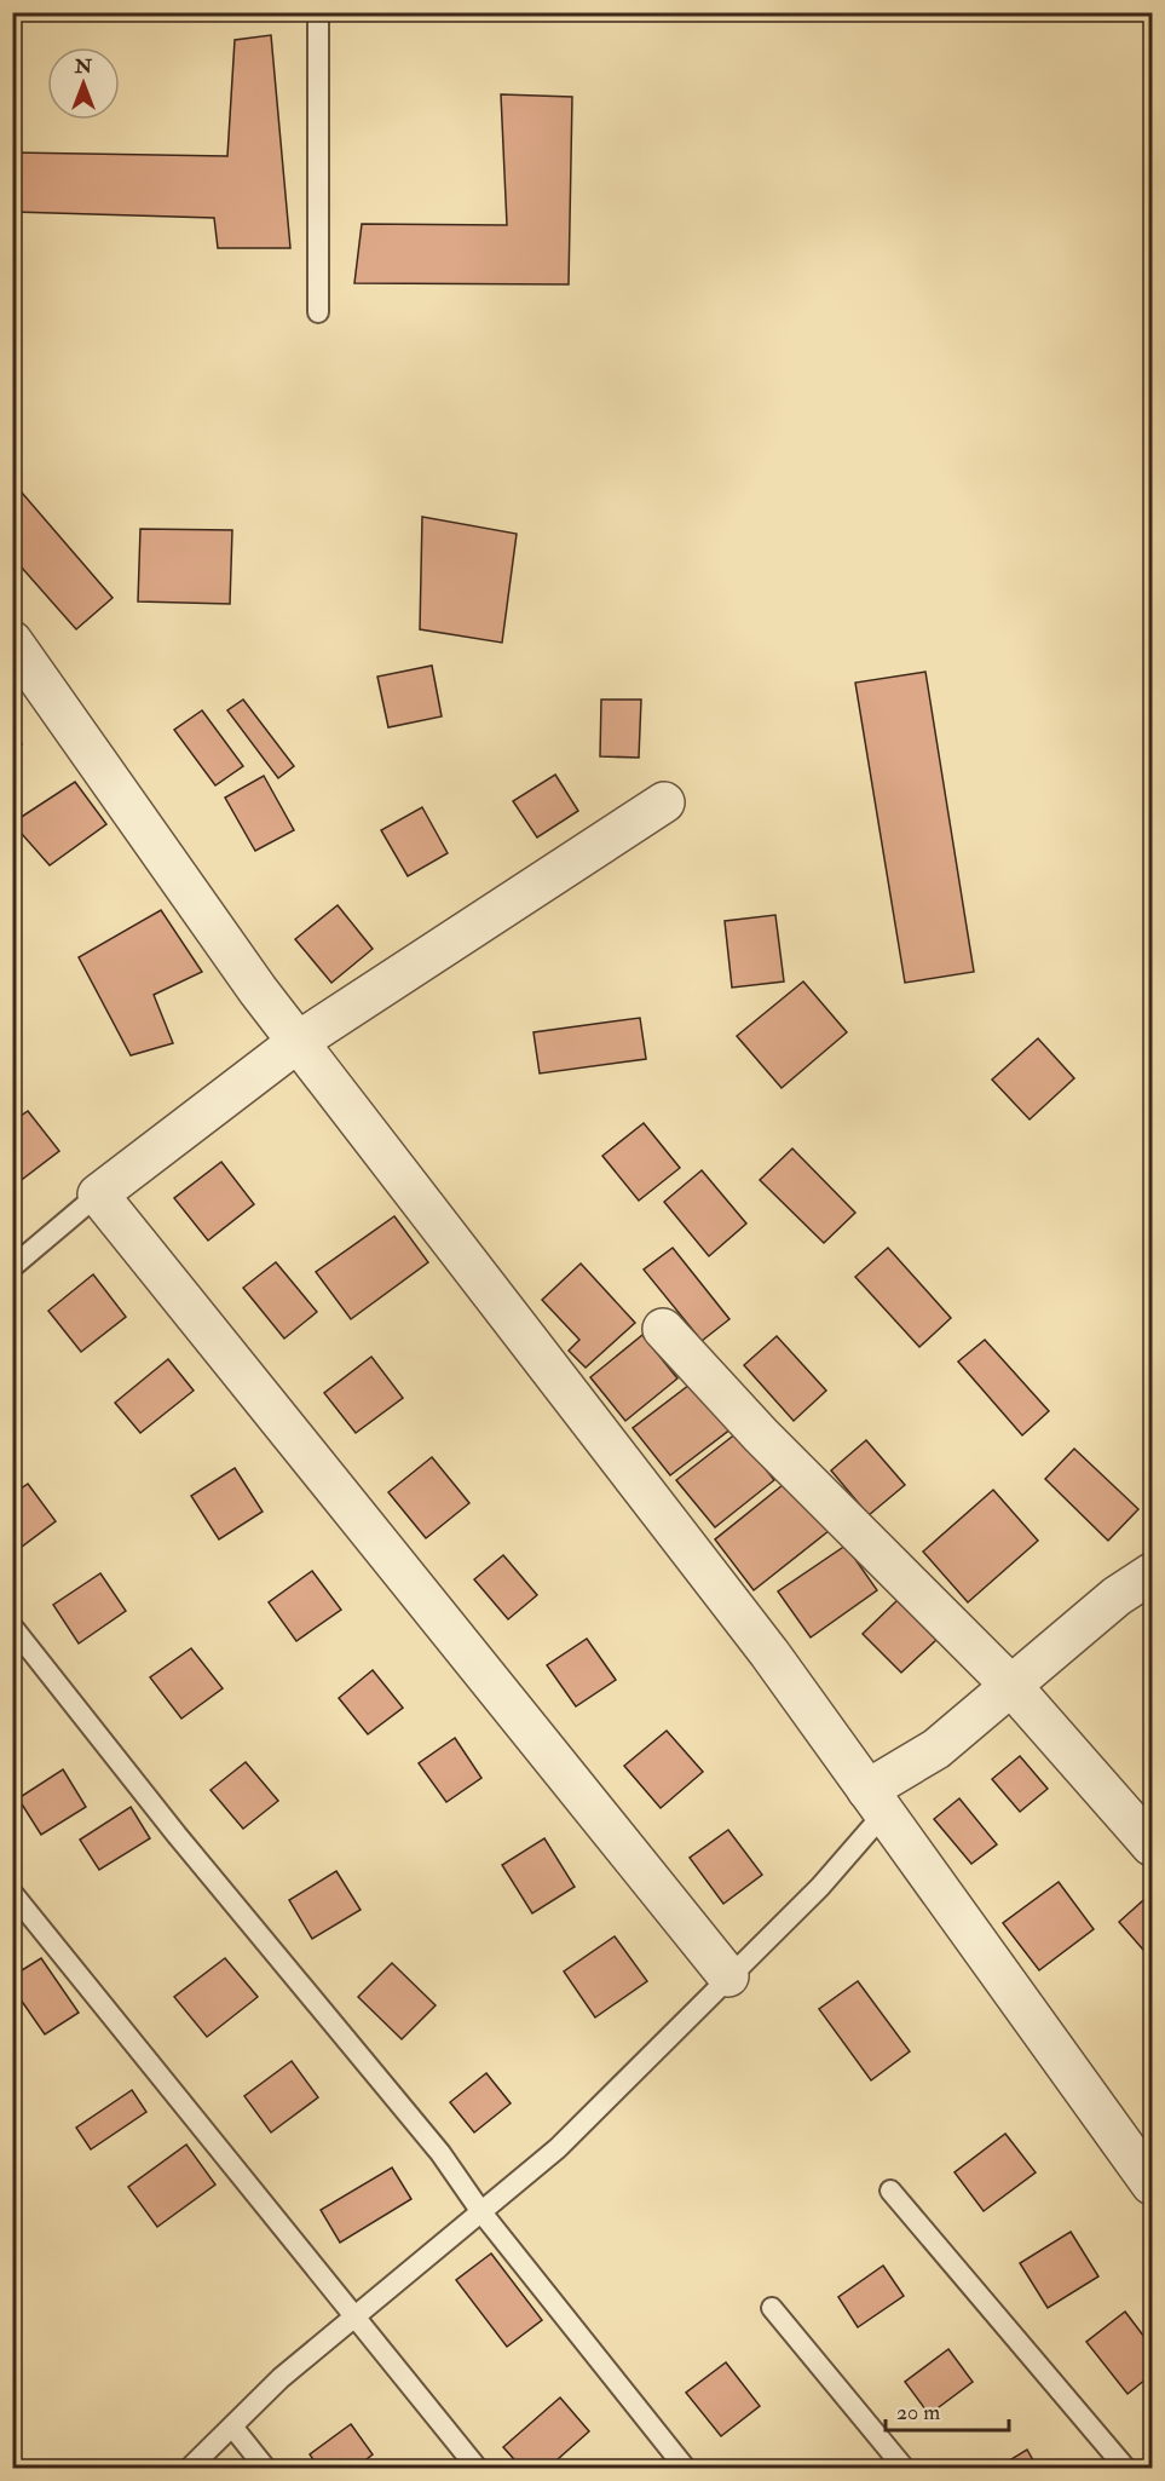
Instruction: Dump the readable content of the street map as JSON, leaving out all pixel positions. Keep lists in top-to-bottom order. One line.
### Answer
{"scale_bar":"20 m","north":"top"}
